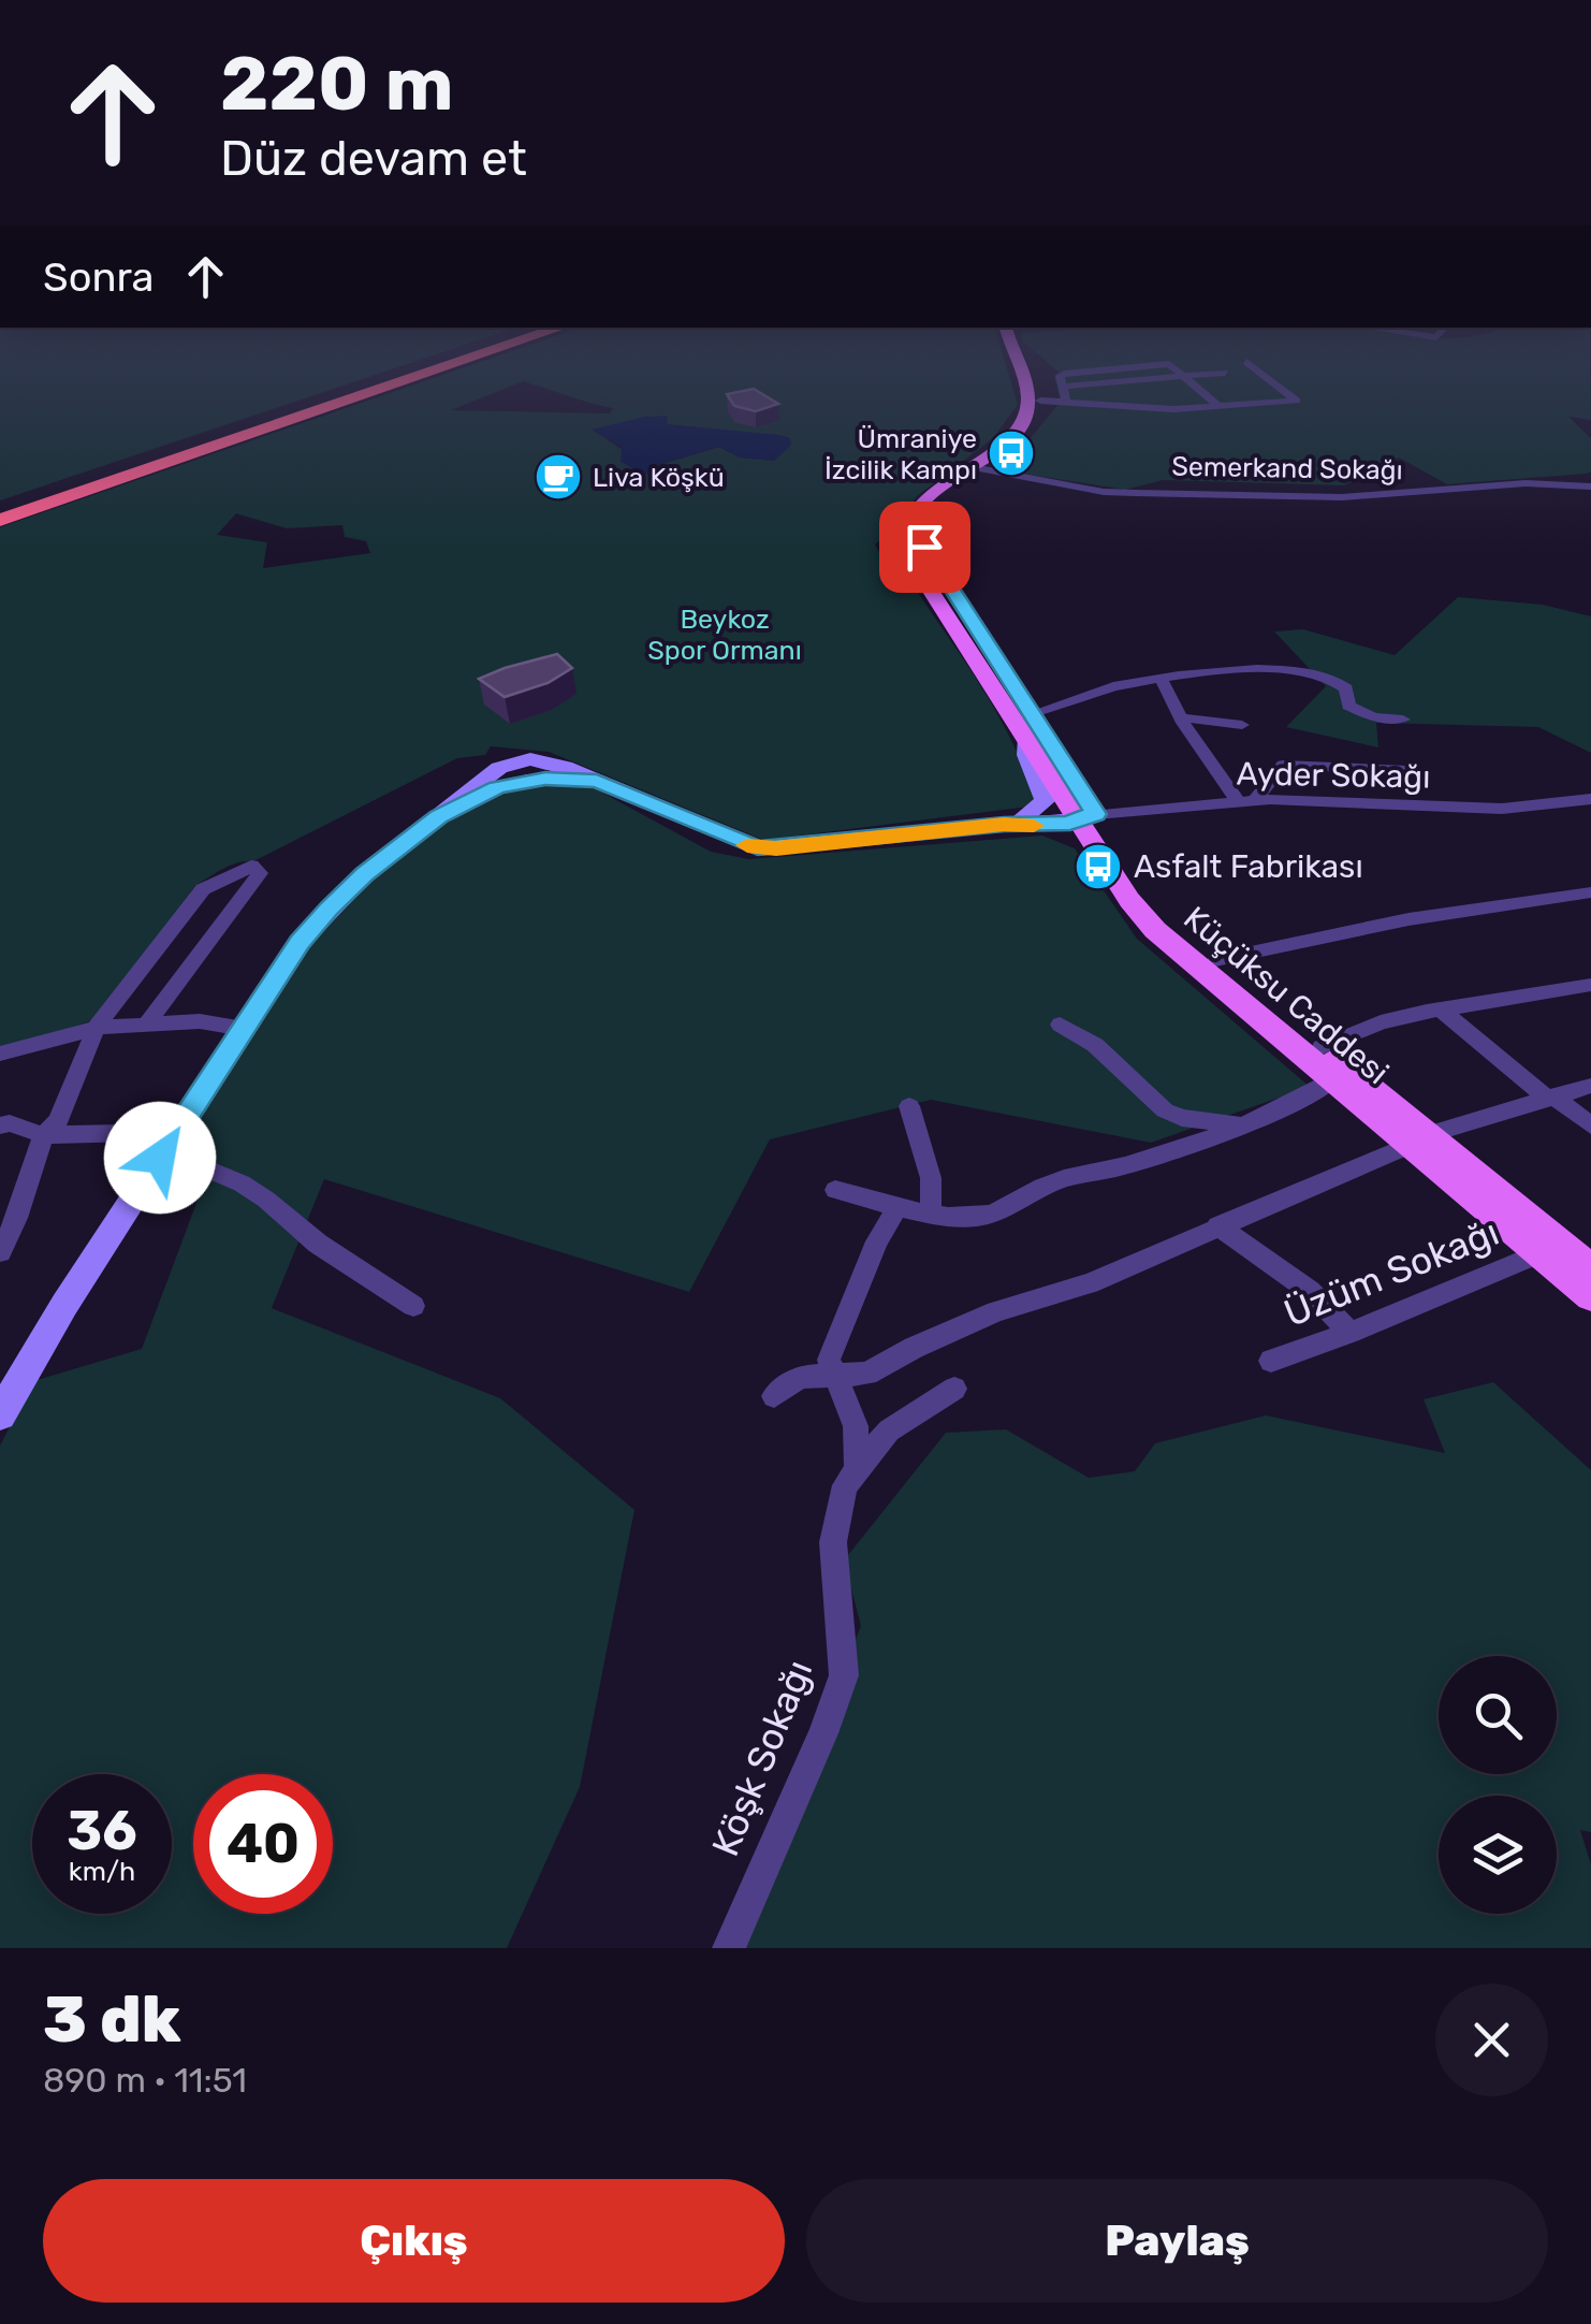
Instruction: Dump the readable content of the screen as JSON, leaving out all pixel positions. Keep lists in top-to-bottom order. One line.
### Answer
{"streets":{"main road":["Küçüksu Caddesi"],"street":["Semerkand Sokağı","Ayder Sokağı","Üzüm Sokağı","Köşk Sokağı"]},"crossings":[["Semerkand Sokağı","Küçüksu Caddesi"],["Ayder Sokağı","Küçüksu Caddesi"],["Küçüksu Caddesi","Üzüm Sokağı"]],"parks":["Beykoz Spor Ormanı"],"places":{"bus stop":["Ümraniye İzcilik Kampı","Asfalt Fabrikası"],"cafe":["Liva Köşkü"]},"page":{"turn":["220 m","Düz devam et"],"then":"Sonra","speed":"36 km/h","limit":"40","heading":["3 dk","890 m · 11:51"],"buttons":["Çıkış","Paylaş"]}}
